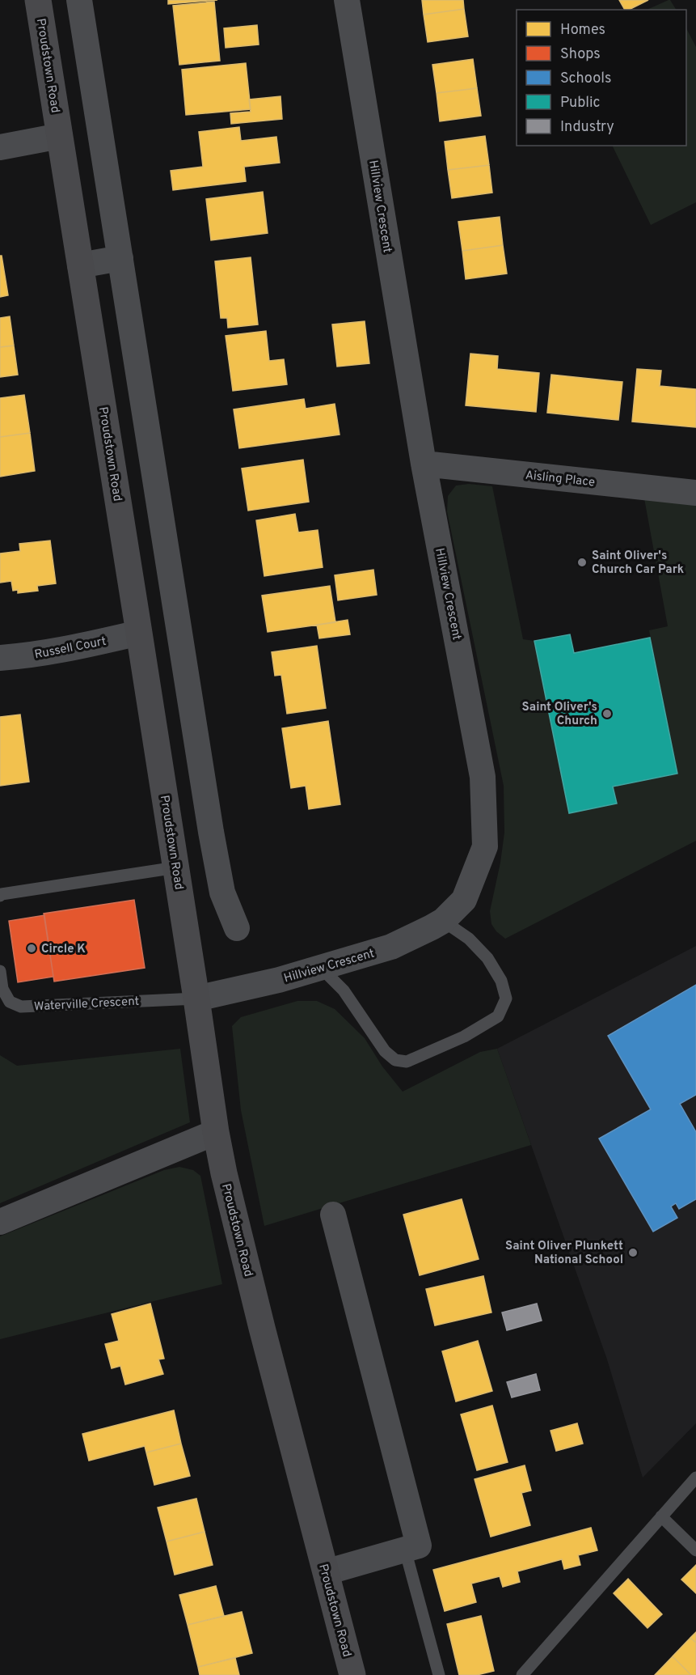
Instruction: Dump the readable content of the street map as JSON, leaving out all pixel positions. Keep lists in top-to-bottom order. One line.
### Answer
{"streets":{"main road":["Proudstown Road"],"street":["Hillview Crescent","Aisling Place","Russell Court"],"lane":["Waterville Crescent"]},"crossings":[["Proudstown Road","Hillview Crescent"],["Proudstown Road","Russell Court"],["Proudstown Road","Waterville Crescent"],["Hillview Crescent","Aisling Place"],["Hillview Crescent","Waterville Crescent"]],"places":["Saint Oliver's Church Car Park","Saint Oliver's Church","Circle K","Saint Oliver Plunkett National School"],"legend":["Homes","Shops","Schools","Public","Industry"]}
